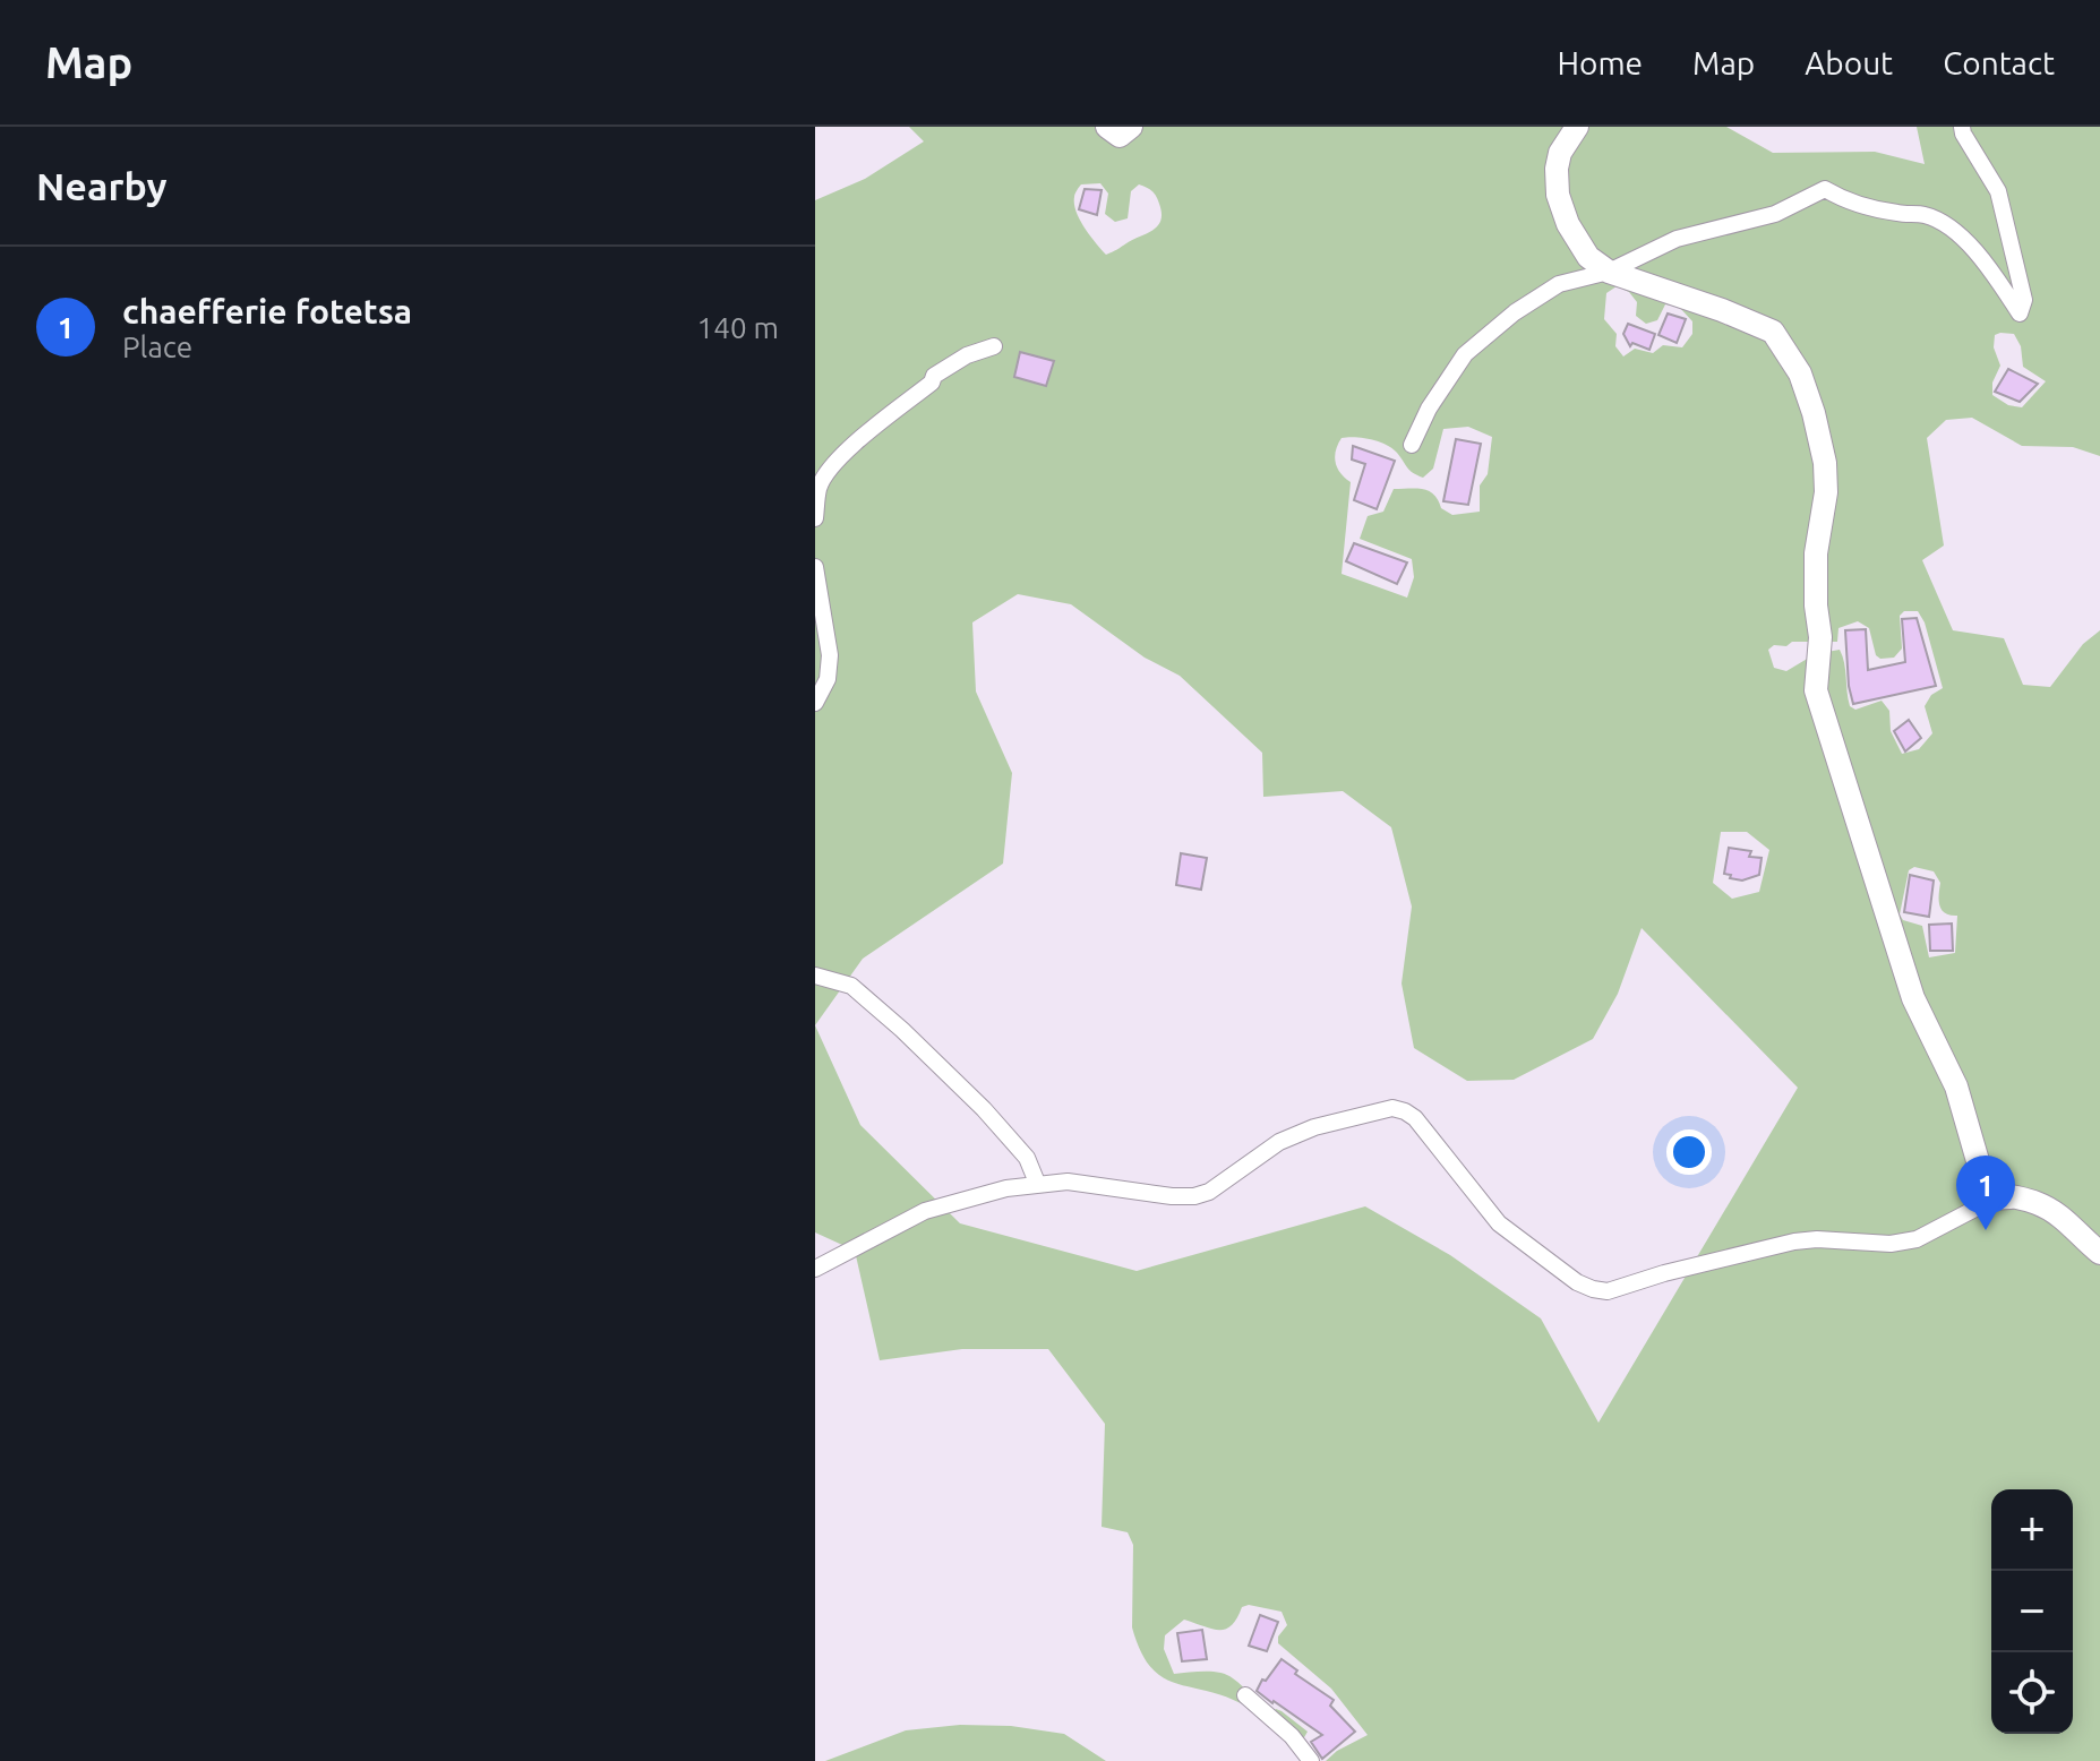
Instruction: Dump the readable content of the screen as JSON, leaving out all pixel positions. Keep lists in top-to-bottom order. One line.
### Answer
{"page":{"header":"Map","nav":["Home","Map","About","Contact"],"heading":"Nearby","list":[{"mark":"1","name":"chaefferie fotetsa","note":"Place","value":"140 m"}],"pins":"1","map_buttons":["+","−"]}}
